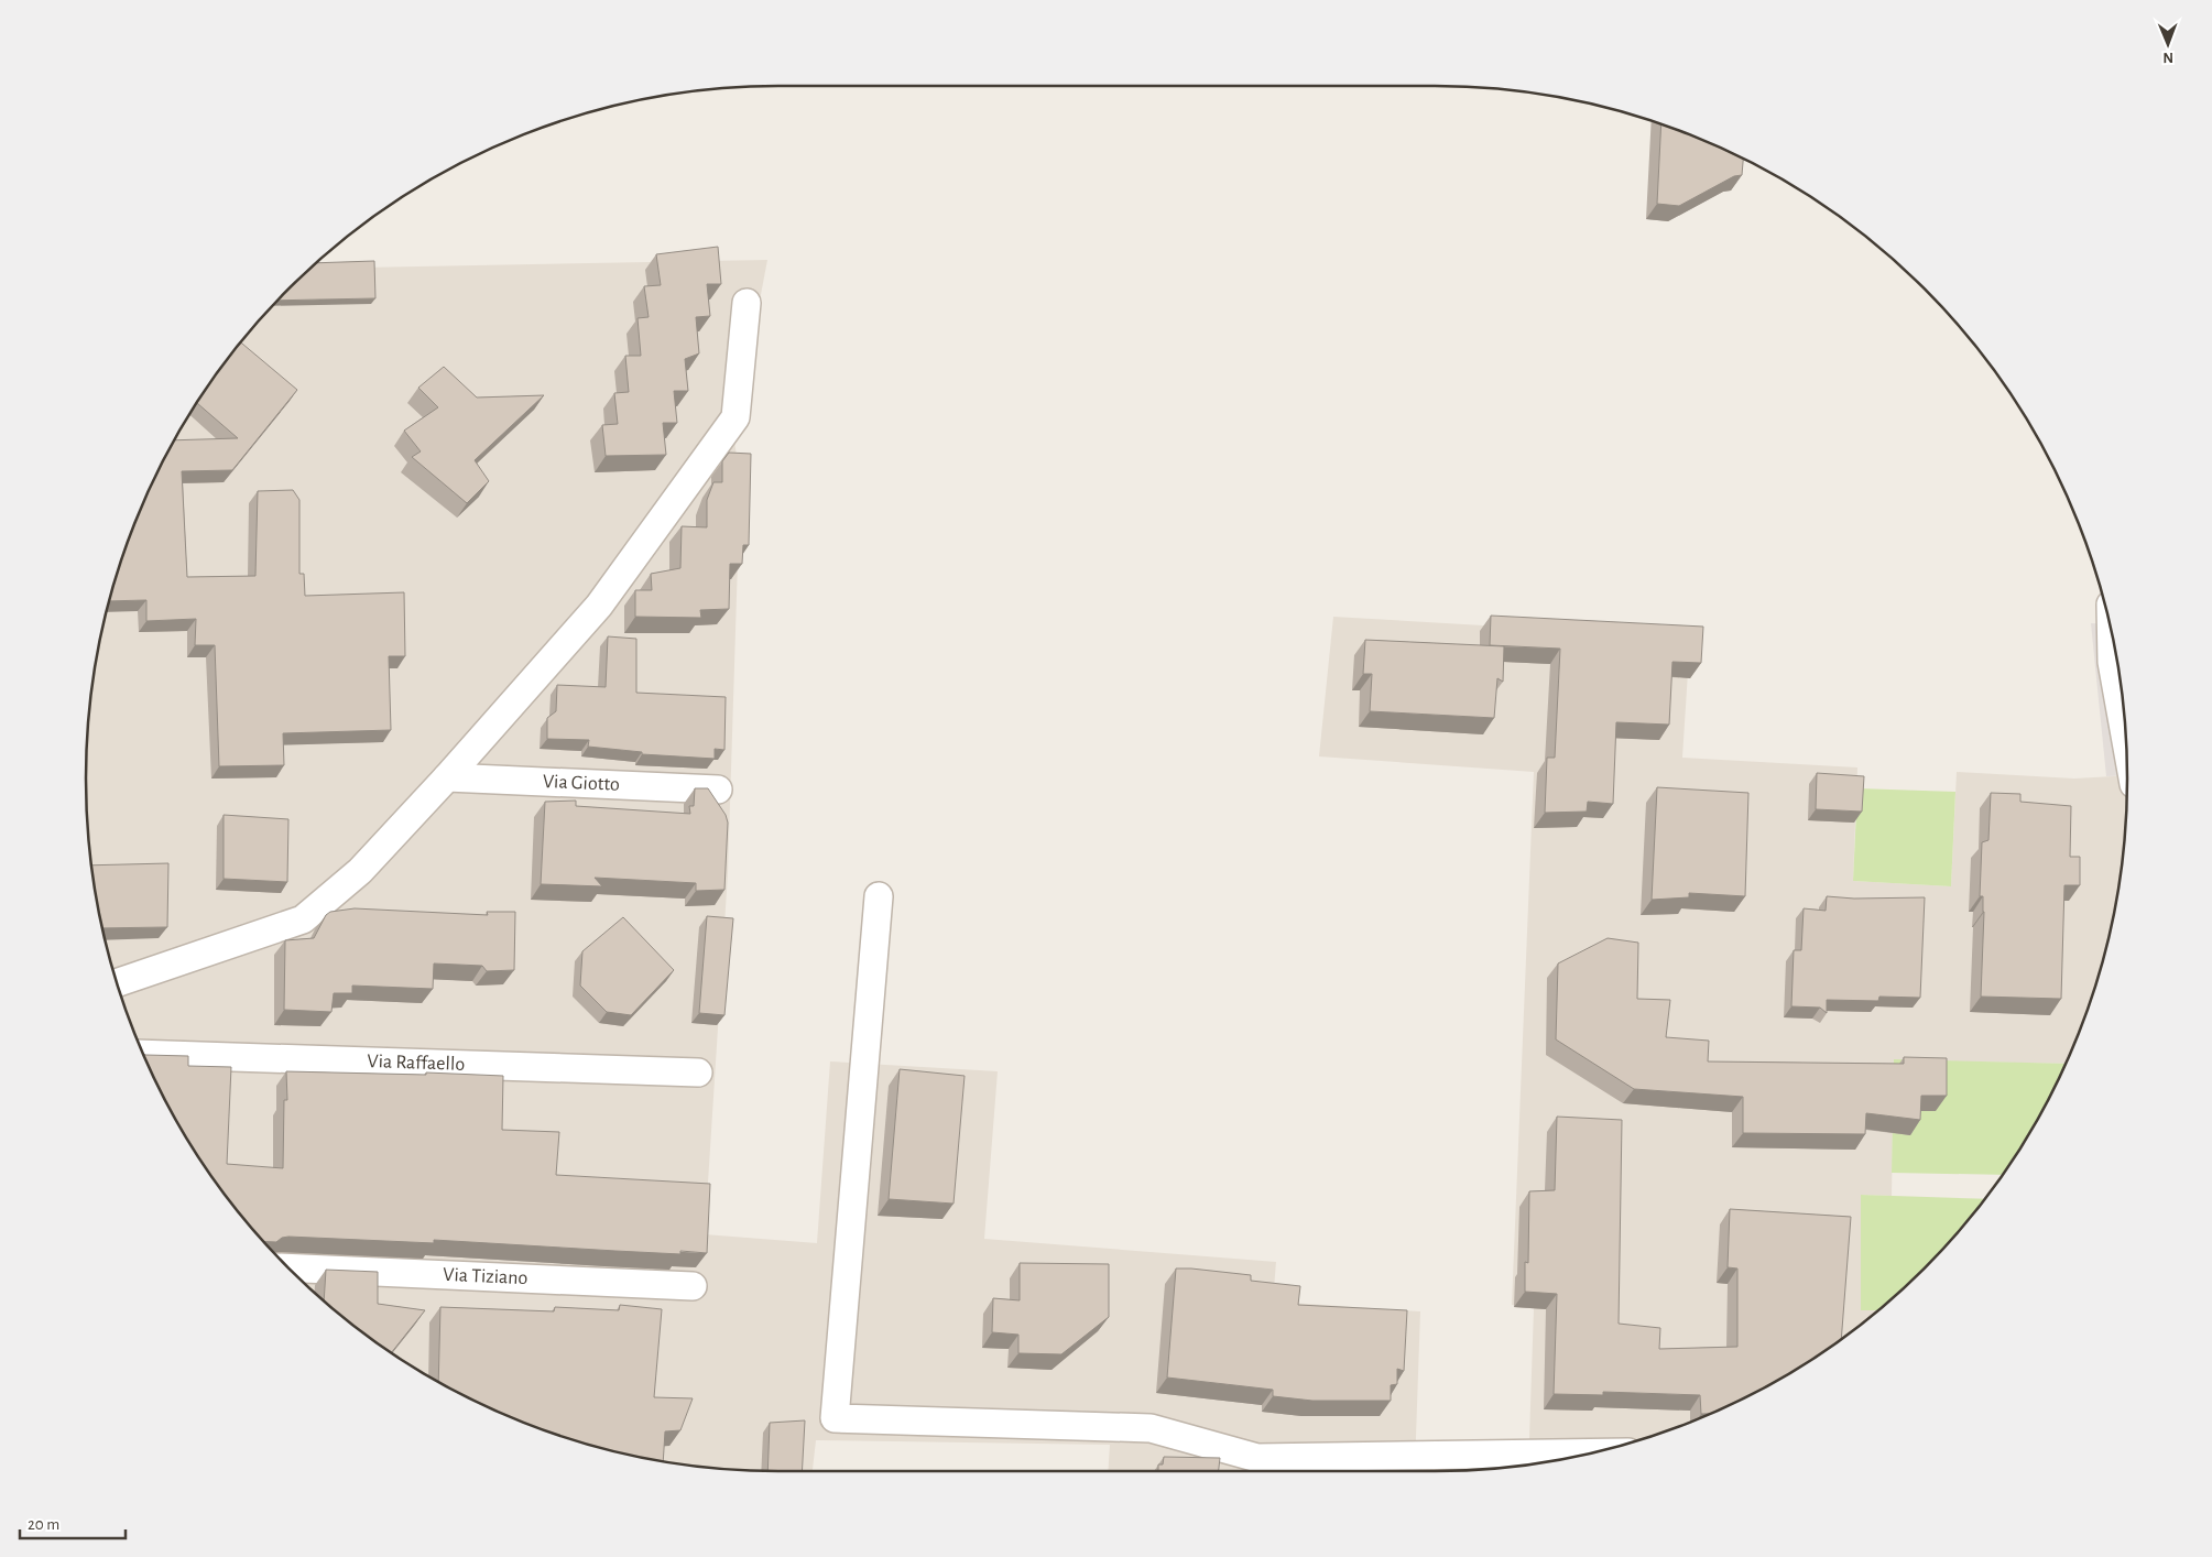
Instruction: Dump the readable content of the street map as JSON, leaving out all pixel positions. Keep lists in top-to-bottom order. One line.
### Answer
{"streets":{"street":["Via Giotto","Via Raffaello","Via Tiziano"]},"scale_bar":"20 m","north":"bottom"}
